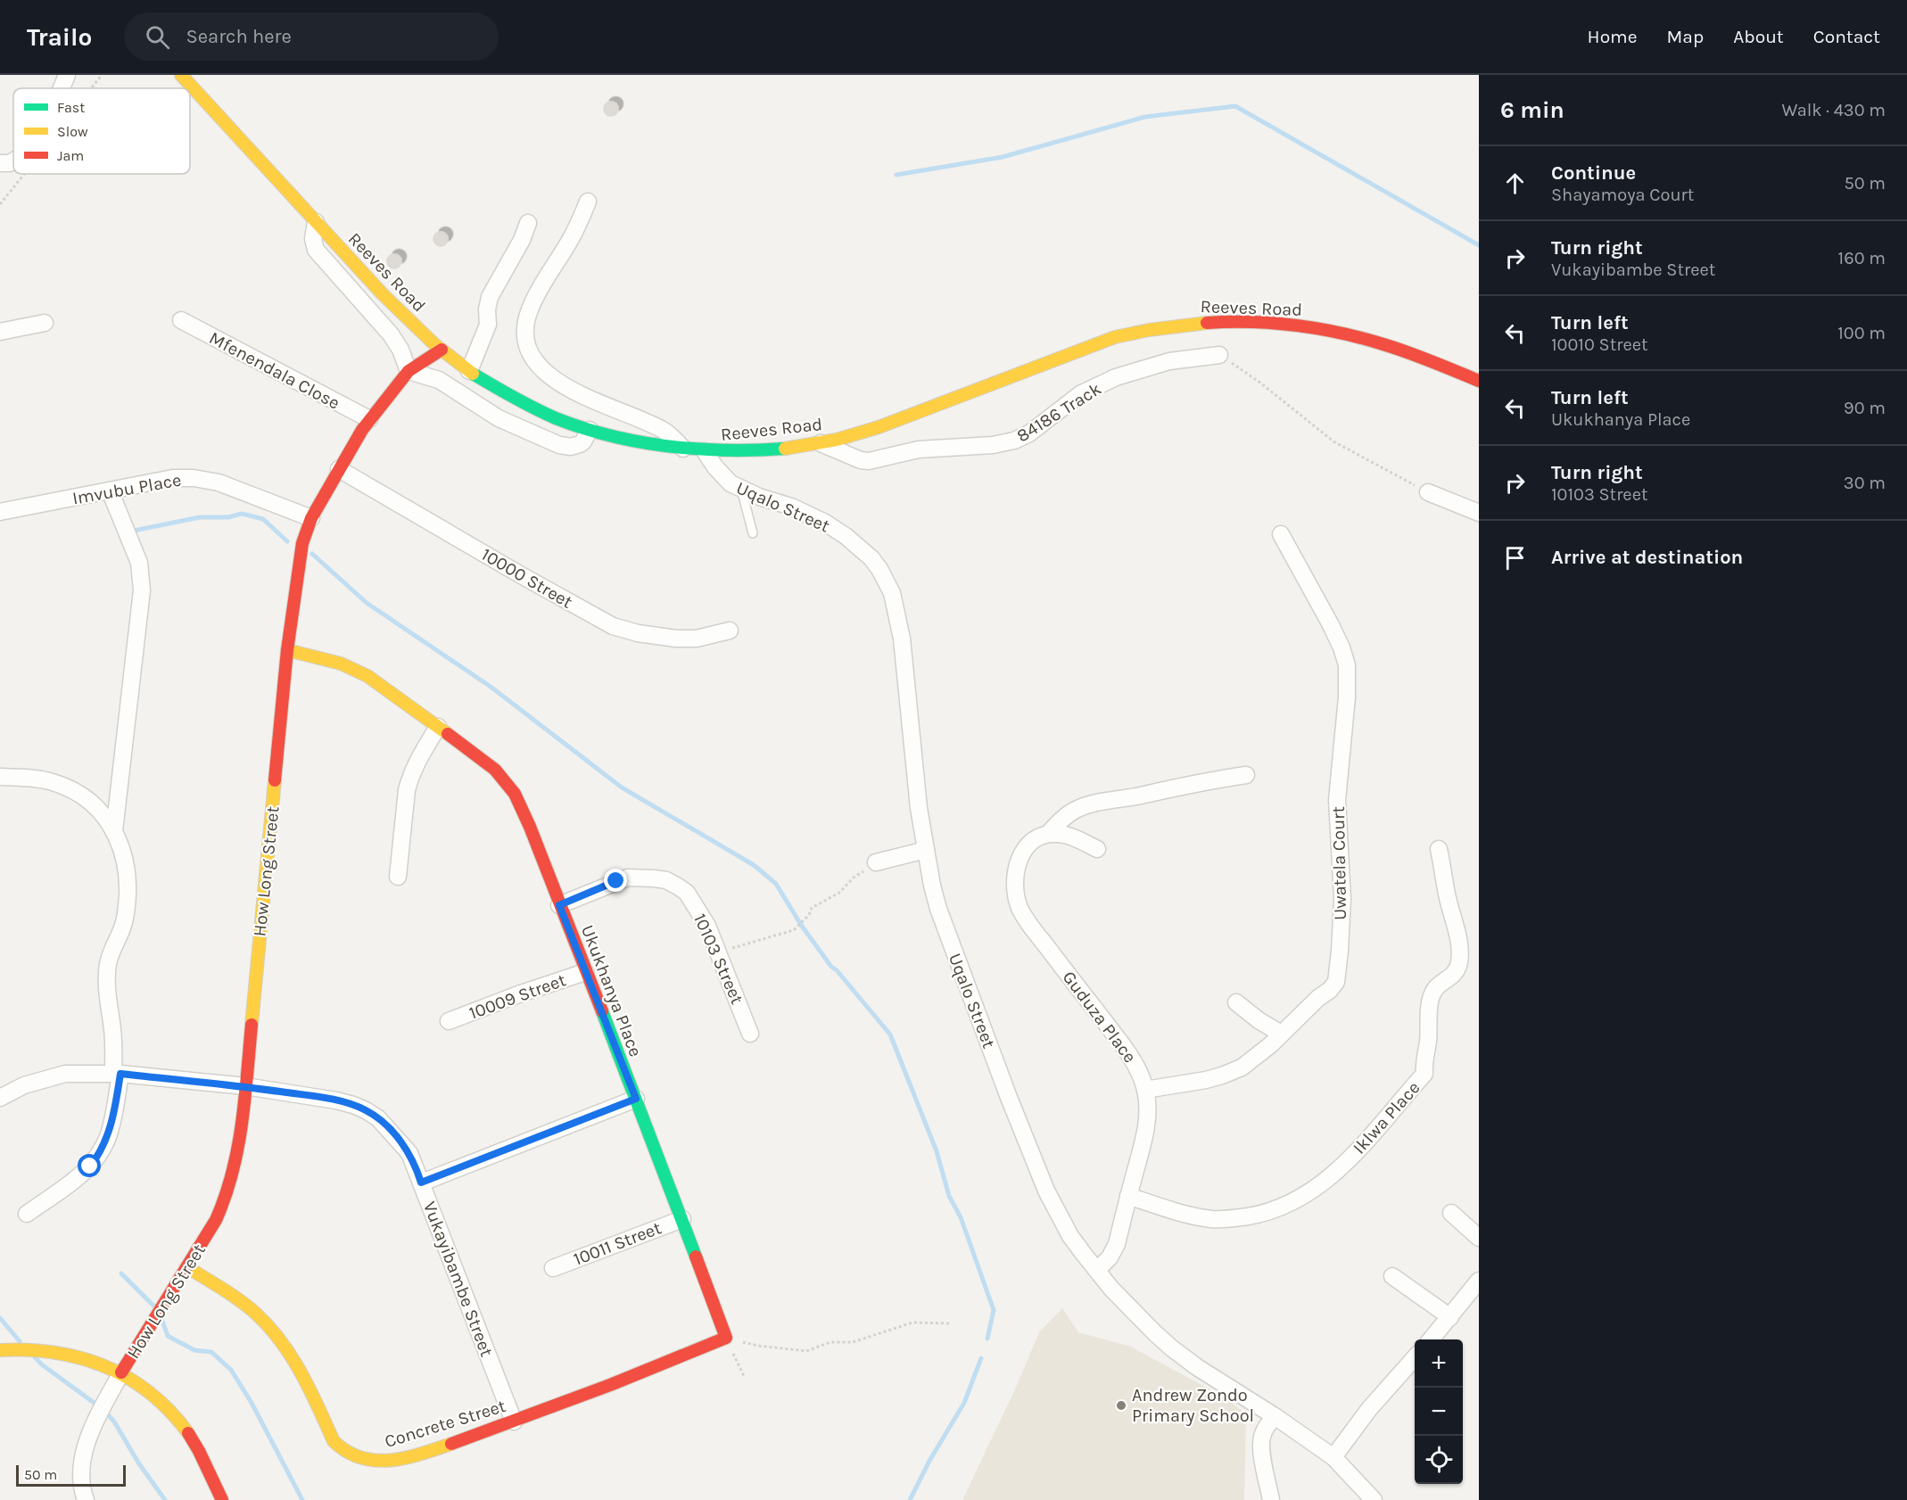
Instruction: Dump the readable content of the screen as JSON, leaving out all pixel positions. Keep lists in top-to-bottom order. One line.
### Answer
{"streets":{"street":["Reeves Road","Mfenendala Close","84186 Track","Imvubu Place","Uqalo Street","10000 Street","Uwatela Court","How Long Street","10103 Street","Ukukhanya Place","10009 Street","Guduza Place","Iklwa Place","10011 Street","Vukayibambe Street","Concrete Street"]},"crossings":[["Reeves Road","84186 Track"],["Reeves Road","Uqalo Street"],["Reeves Road","How Long Street"],["Mfenendala Close","How Long Street"],["Imvubu Place","How Long Street"],["Uqalo Street","Guduza Place"],["10000 Street","How Long Street"],["Uwatela Court","Guduza Place"],["How Long Street","Ukukhanya Place"],["How Long Street","Vukayibambe Street"],["How Long Street","Concrete Street"],["10103 Street","Ukukhanya Place"],["Ukukhanya Place","10009 Street"],["Ukukhanya Place","10011 Street"],["Ukukhanya Place","Concrete Street"],["Guduza Place","Iklwa Place"],["Vukayibambe Street","Concrete Street"]],"places":["Andrew Zondo Primary School"],"legend":["Fast","Slow","Jam"],"scale_bar":"50 m","page":{"header":"Trailo","search":"Search here","nav":["Home","Map","About","Contact"],"heading":["6 min","Walk · 430 m"],"list":[["Continue","Shayamoya Court","50 m"],["Turn right","Vukayibambe Street","160 m"],["Turn left","10010 Street","100 m"],["Turn left","Ukukhanya Place","90 m"],["Turn right","10103 Street","30 m"],"Arrive at destination"],"map_buttons":["+","−"],"scale":"50 m"}}
